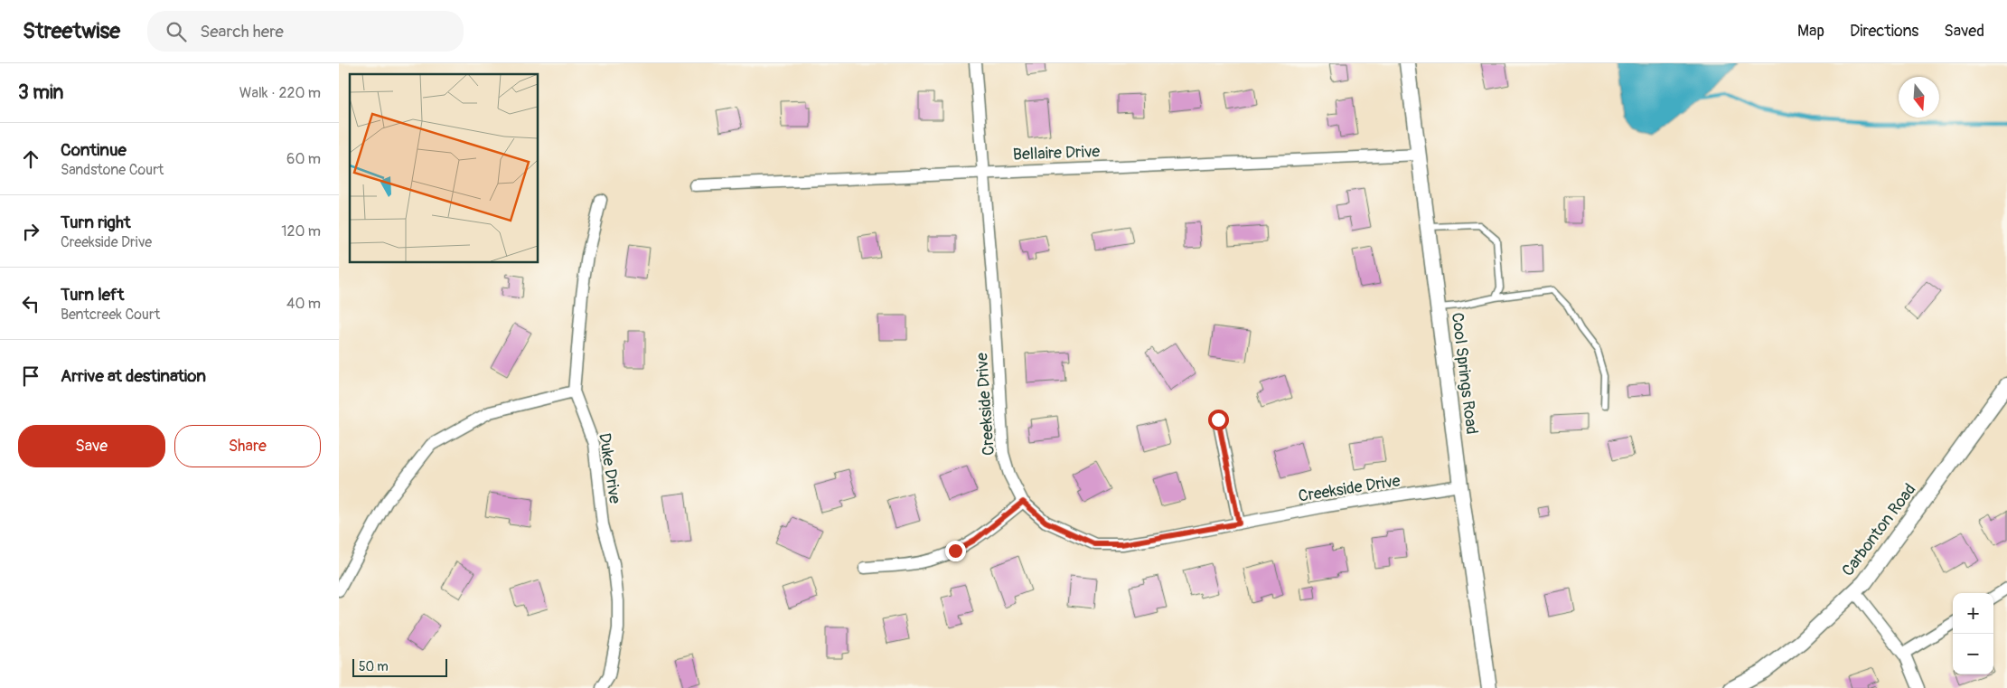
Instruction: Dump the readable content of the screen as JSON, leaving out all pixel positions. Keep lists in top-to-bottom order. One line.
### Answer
{"streets":{"street":["Bellaire Drive","Cool Springs Road","Creekside Drive","Duke Drive","Carbonton Road"]},"crossings":[["Bellaire Drive","Cool Springs Road"],["Bellaire Drive","Creekside Drive"],["Cool Springs Road","Creekside Drive"]],"scale_bar":"50 m","north":"bottom","page":{"header":"Streetwise","search":"Search here","nav":["Map","Directions","Saved"],"heading":["3 min","Walk · 220 m"],"list":[["Continue","Sandstone Court","60 m"],["Turn right","Creekside Drive","120 m"],["Turn left","Bentcreek Court","40 m"],"Arrive at destination"],"buttons":["Save","Share"],"map_buttons":["+","−"],"scale":"50 m"}}
